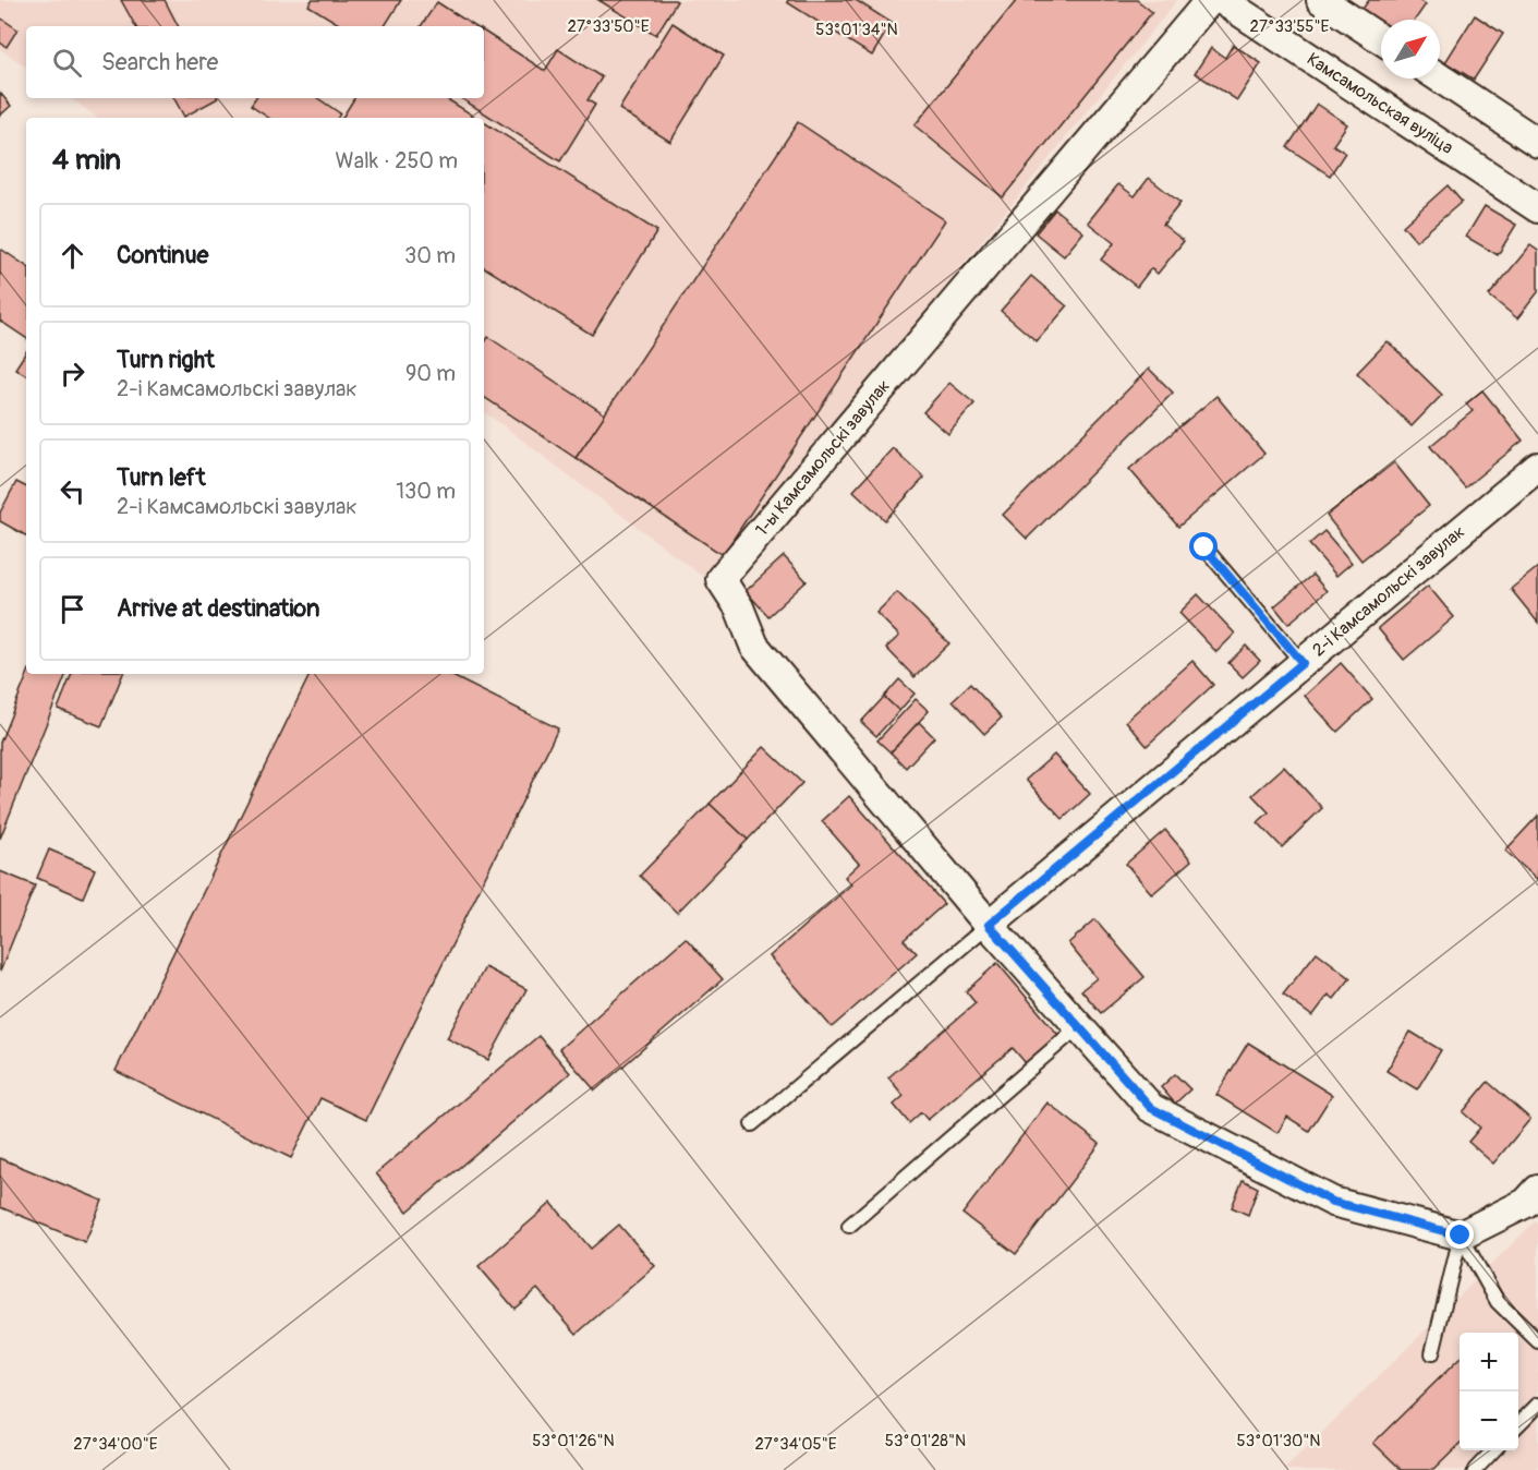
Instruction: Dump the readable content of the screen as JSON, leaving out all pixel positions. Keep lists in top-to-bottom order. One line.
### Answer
{"streets":{"street":["Камсамольская вуліца","1-ы Камсамольскі завулак","2-і Камсамольскі завулак"]},"crossings":[["1-ы Камсамольскі завулак","2-і Камсамольскі завулак"]],"north":"top right","page":{"search":"Search here","heading":["4 min","Walk · 250 m"],"list":[["Continue","30 m"],["Turn right","2-і Камсамольскі завулак","90 m"],["Turn left","2-і Камсамольскі завулак","130 m"],"Arrive at destination"],"map_buttons":["+","−"]},"coordinates":["27°33'50\"E","27°33'55\"E","53°01'34\"N","53°01'26\"N","53°01'28\"N","53°01'30\"N","27°34'00\"E","27°34'05\"E"]}
